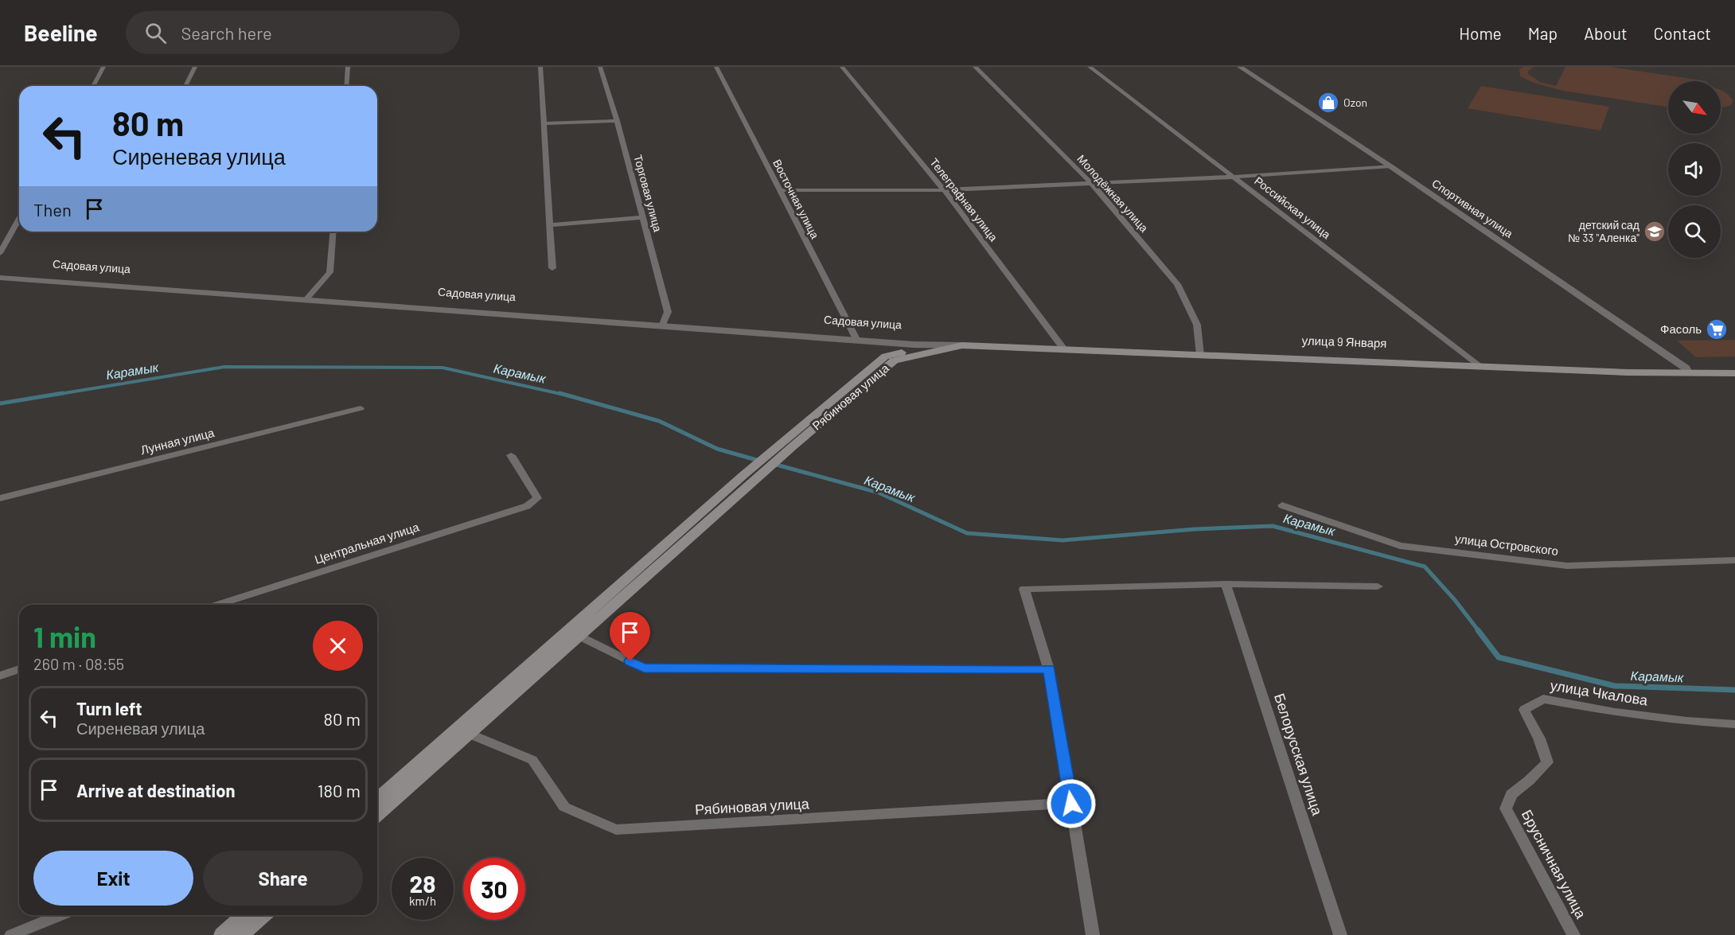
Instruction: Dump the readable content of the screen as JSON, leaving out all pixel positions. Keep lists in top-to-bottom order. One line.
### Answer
{"streets":{"main road":["улица 9 Января","Рябиновая улица"],"street":["Торговая улица","Молодёжная улица","Восточная улица","Телеграфная улица","Российская улица","Спортивная улица","Садовая улица","Лунная улица","Центральная улица","улица Островского","улица Чкалова","Белорусская улица","Брусничная улица"]},"crossings":[["Торговая улица","Садовая улица"],["Молодёжная улица","улица 9 Января"],["Восточная улица","Садовая улица"],["Телеграфная улица","улица 9 Января"],["Российская улица","улица 9 Января"],["Спортивная улица","улица 9 Января"],["Садовая улица","улица 9 Января"],["улица 9 Января","Рябиновая улица"],["улица Чкалова","Брусничная улица"]],"water":["Карамык"],"places":{"shop":["Ozon"],"school or university":["детский сад № 33 \"Аленка\""],"supermarket":["Фасоль"]},"north":"bottom right","page":{"header":"Beeline","search":"Search here","nav":["Home","Map","About","Contact"],"turn":["80 m","Сиреневая улица"],"then":"Then","heading":["1 min","260 m · 08:55"],"list":[{"name":"Turn left","note":"Сиреневая улица","value":"80 m"},{"name":"Arrive at destination","value":"180 m"}],"buttons":["Exit","Share"],"speed":"28 km/h","limit":"30"}}
